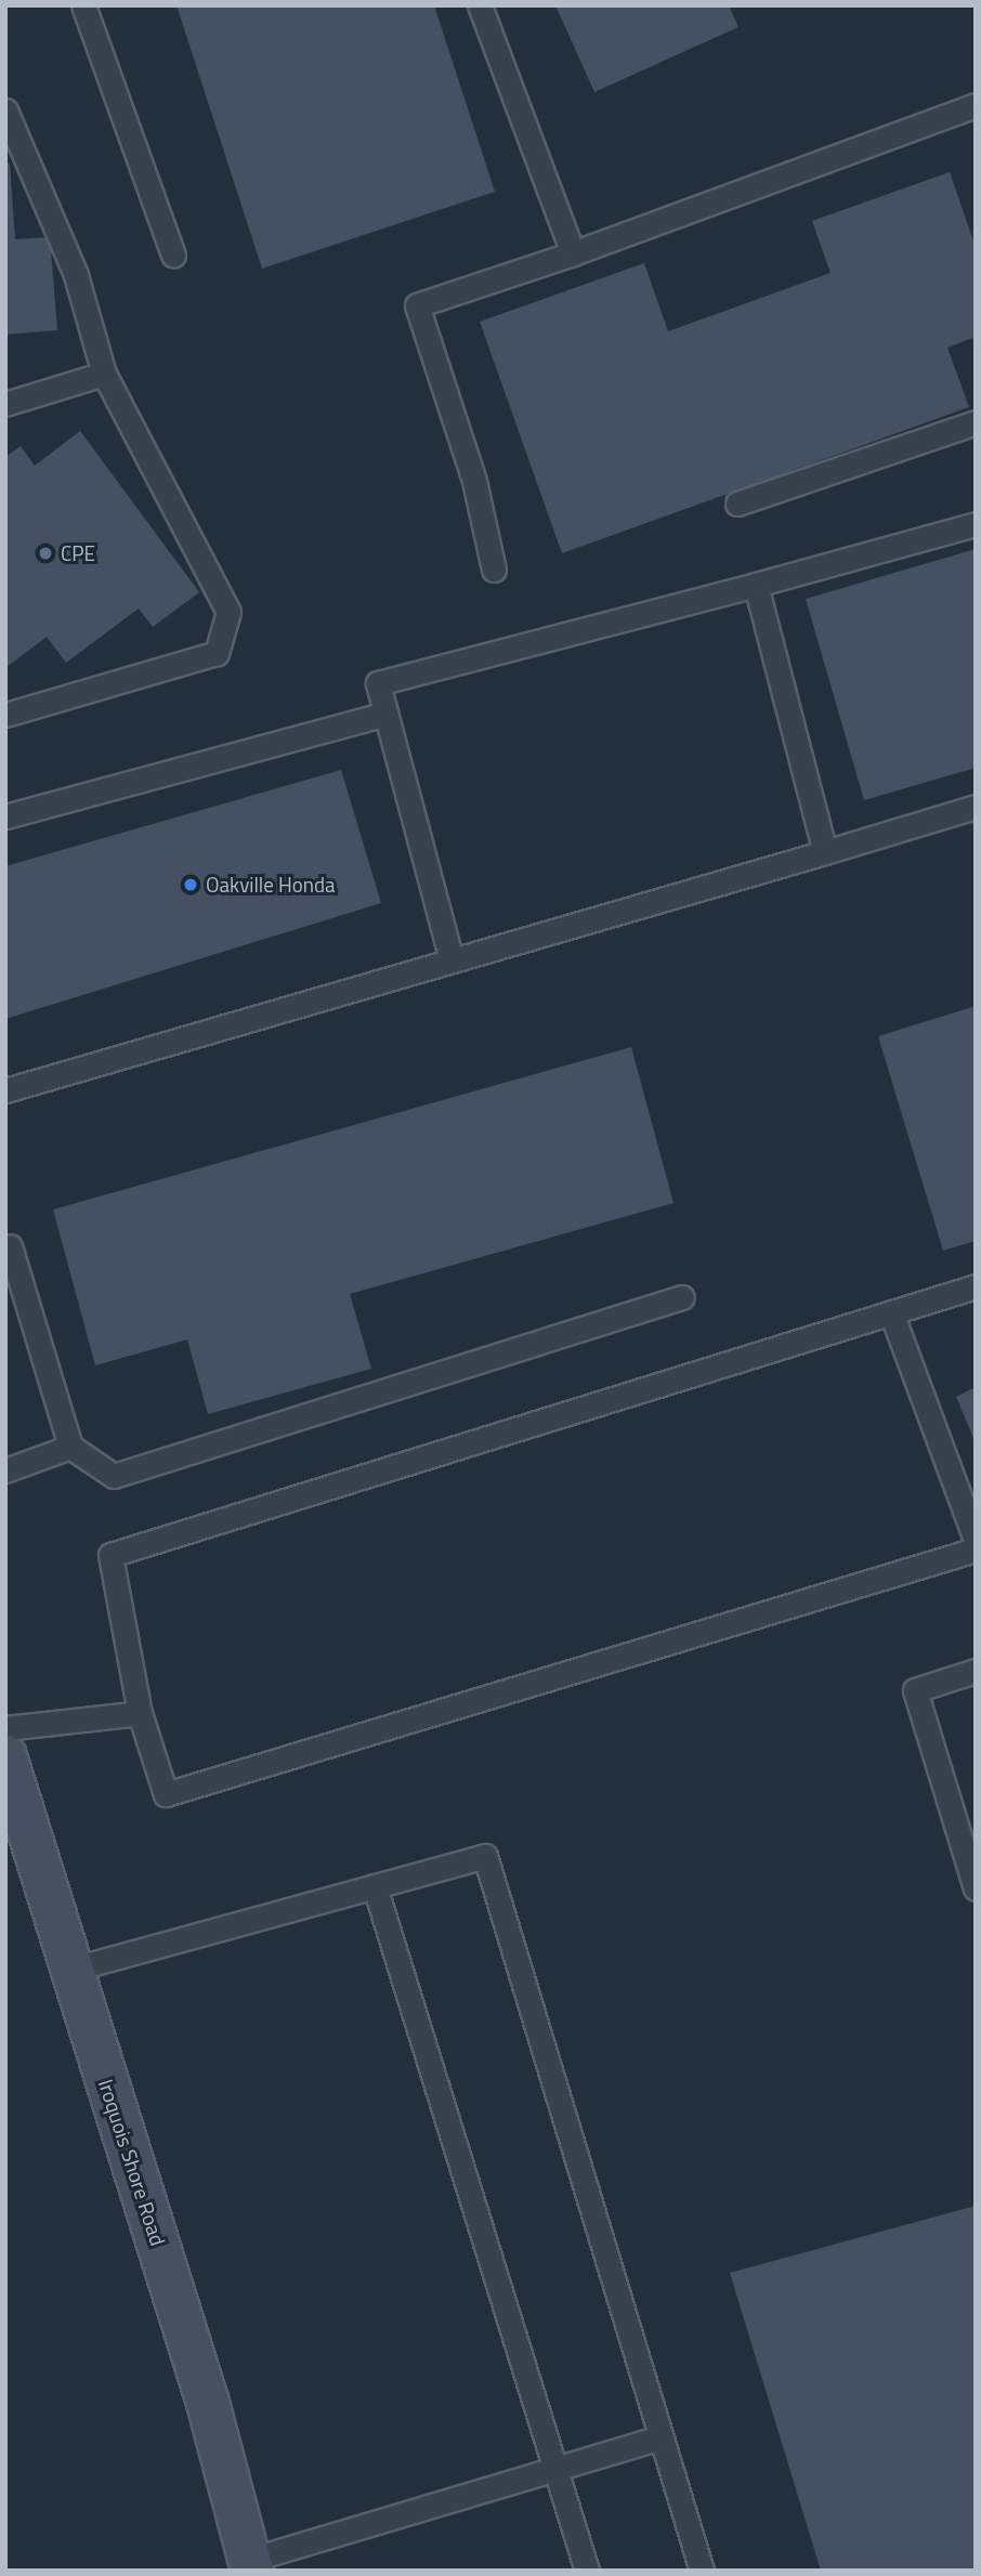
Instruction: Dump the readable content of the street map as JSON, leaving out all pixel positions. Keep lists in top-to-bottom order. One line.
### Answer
{"streets":{"main road":["Iroquois Shore Road"]},"places":["CPE","Oakville Honda"]}
